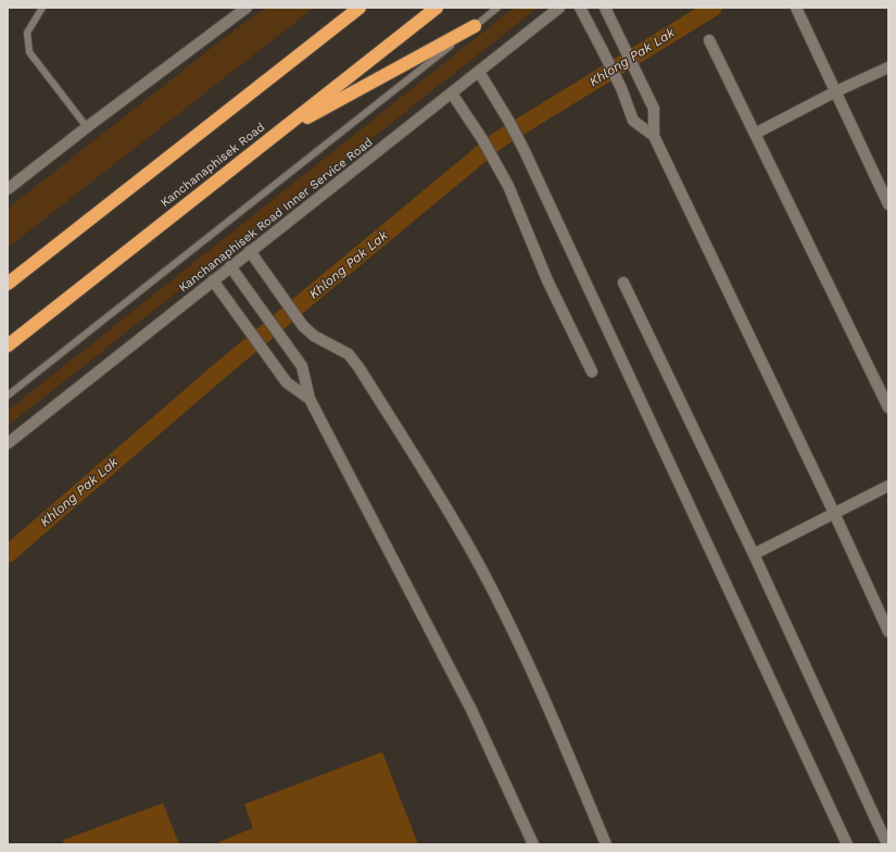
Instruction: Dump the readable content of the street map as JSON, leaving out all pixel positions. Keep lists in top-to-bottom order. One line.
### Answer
{"streets":{"highway":["Kanchanaphisek Road"],"street":["Kanchanaphisek Road Inner Service Road"]},"water":["Khlong Pak Lak"]}
